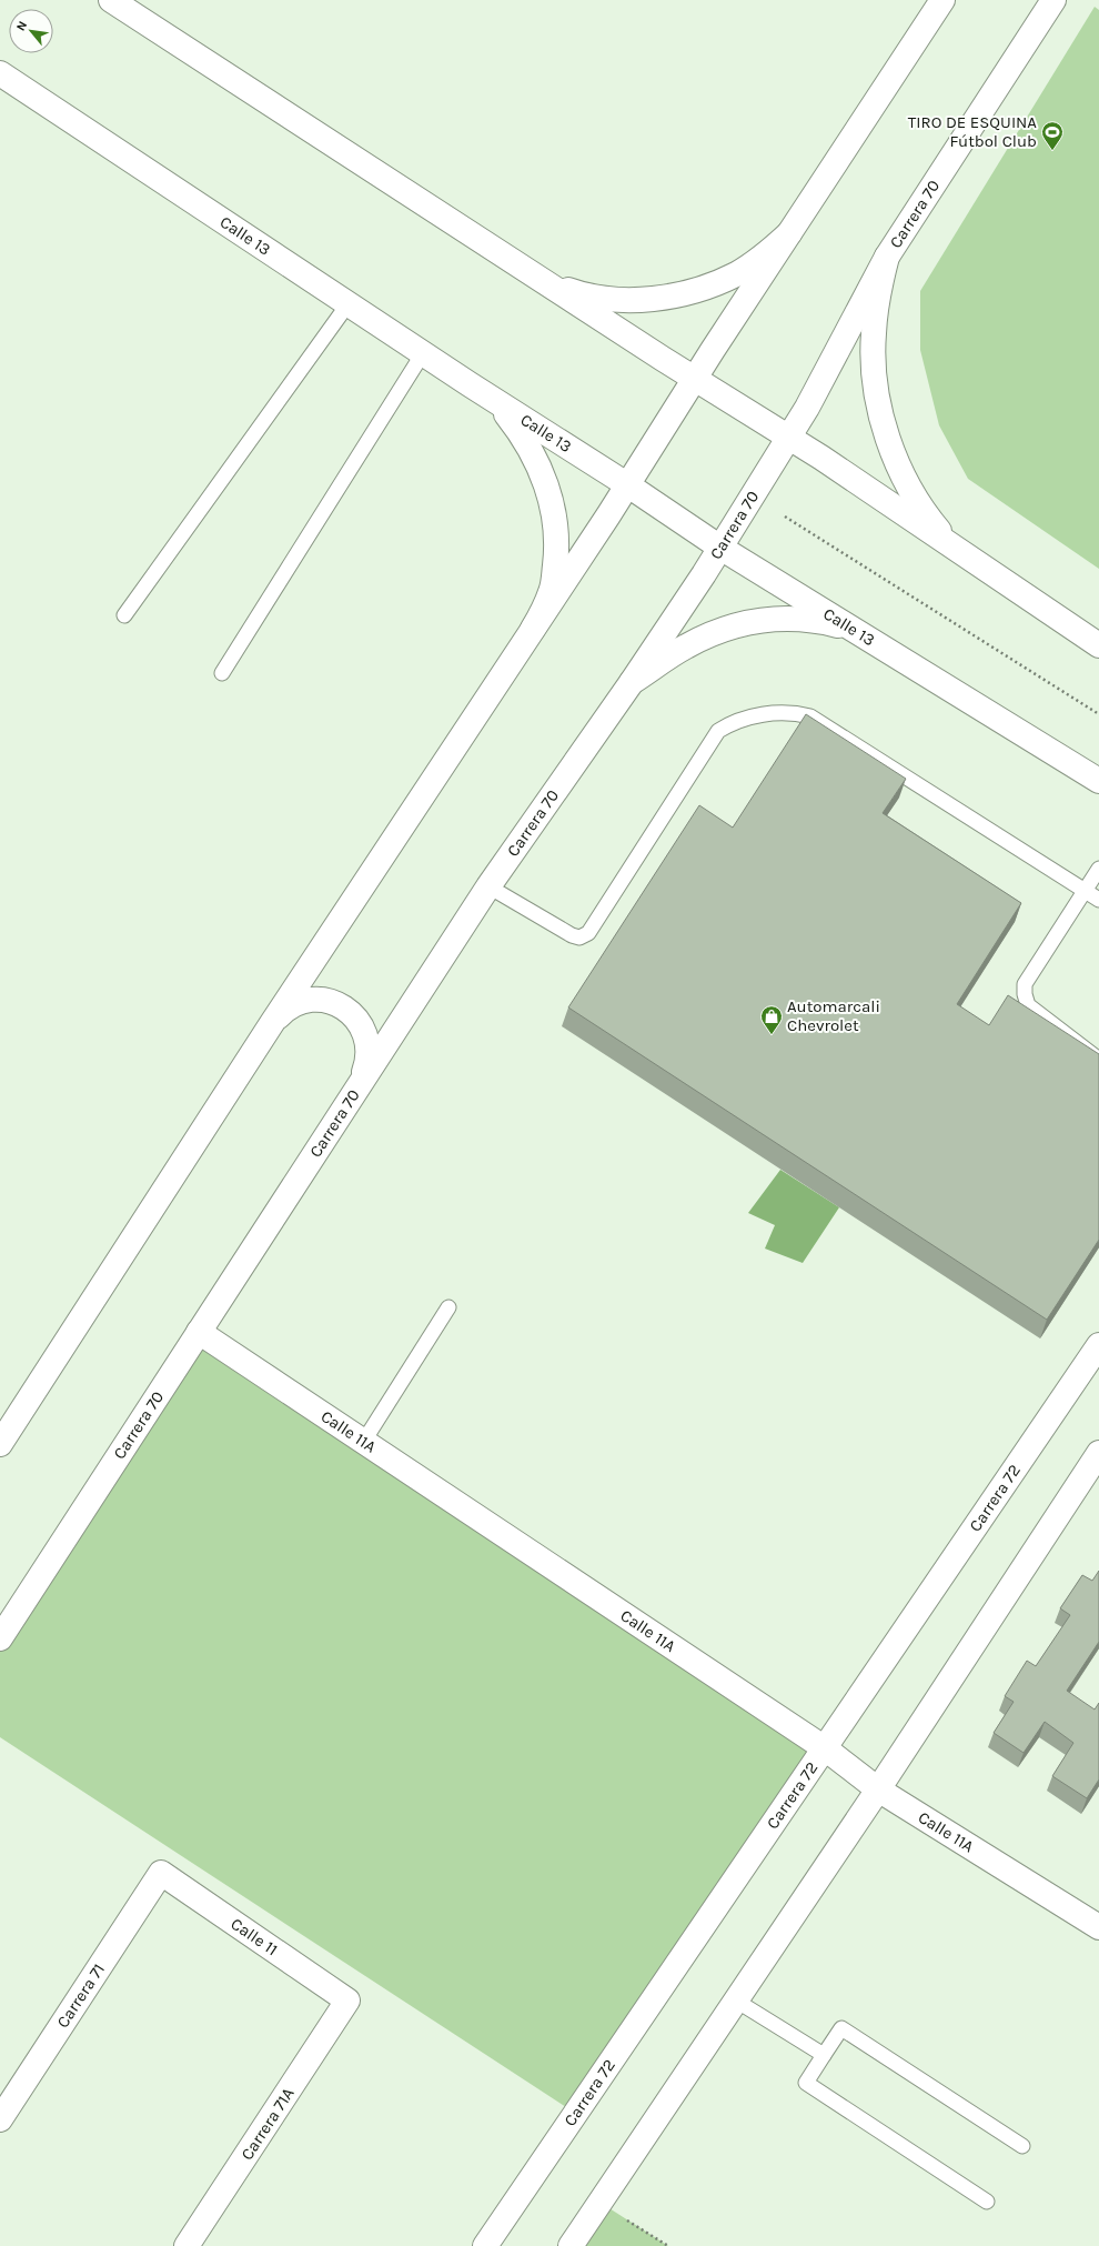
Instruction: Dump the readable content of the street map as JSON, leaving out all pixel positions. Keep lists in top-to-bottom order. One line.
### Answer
{"streets":{"street":["Carrera 70","Calle 13","Calle 11A","Carrera 72","Calle 11","Carrera 71","Carrera 71A"]},"crossings":[["Carrera 70","Calle 13"],["Carrera 70","Calle 11A"],["Calle 11A","Carrera 72"],["Calle 11","Carrera 71"],["Calle 11","Carrera 71A"]],"places":{"sports":["TIRO DE ESQUINA Fútbol Club"],"shop":["Automarcali Chevrolet"]},"north":"top left"}
